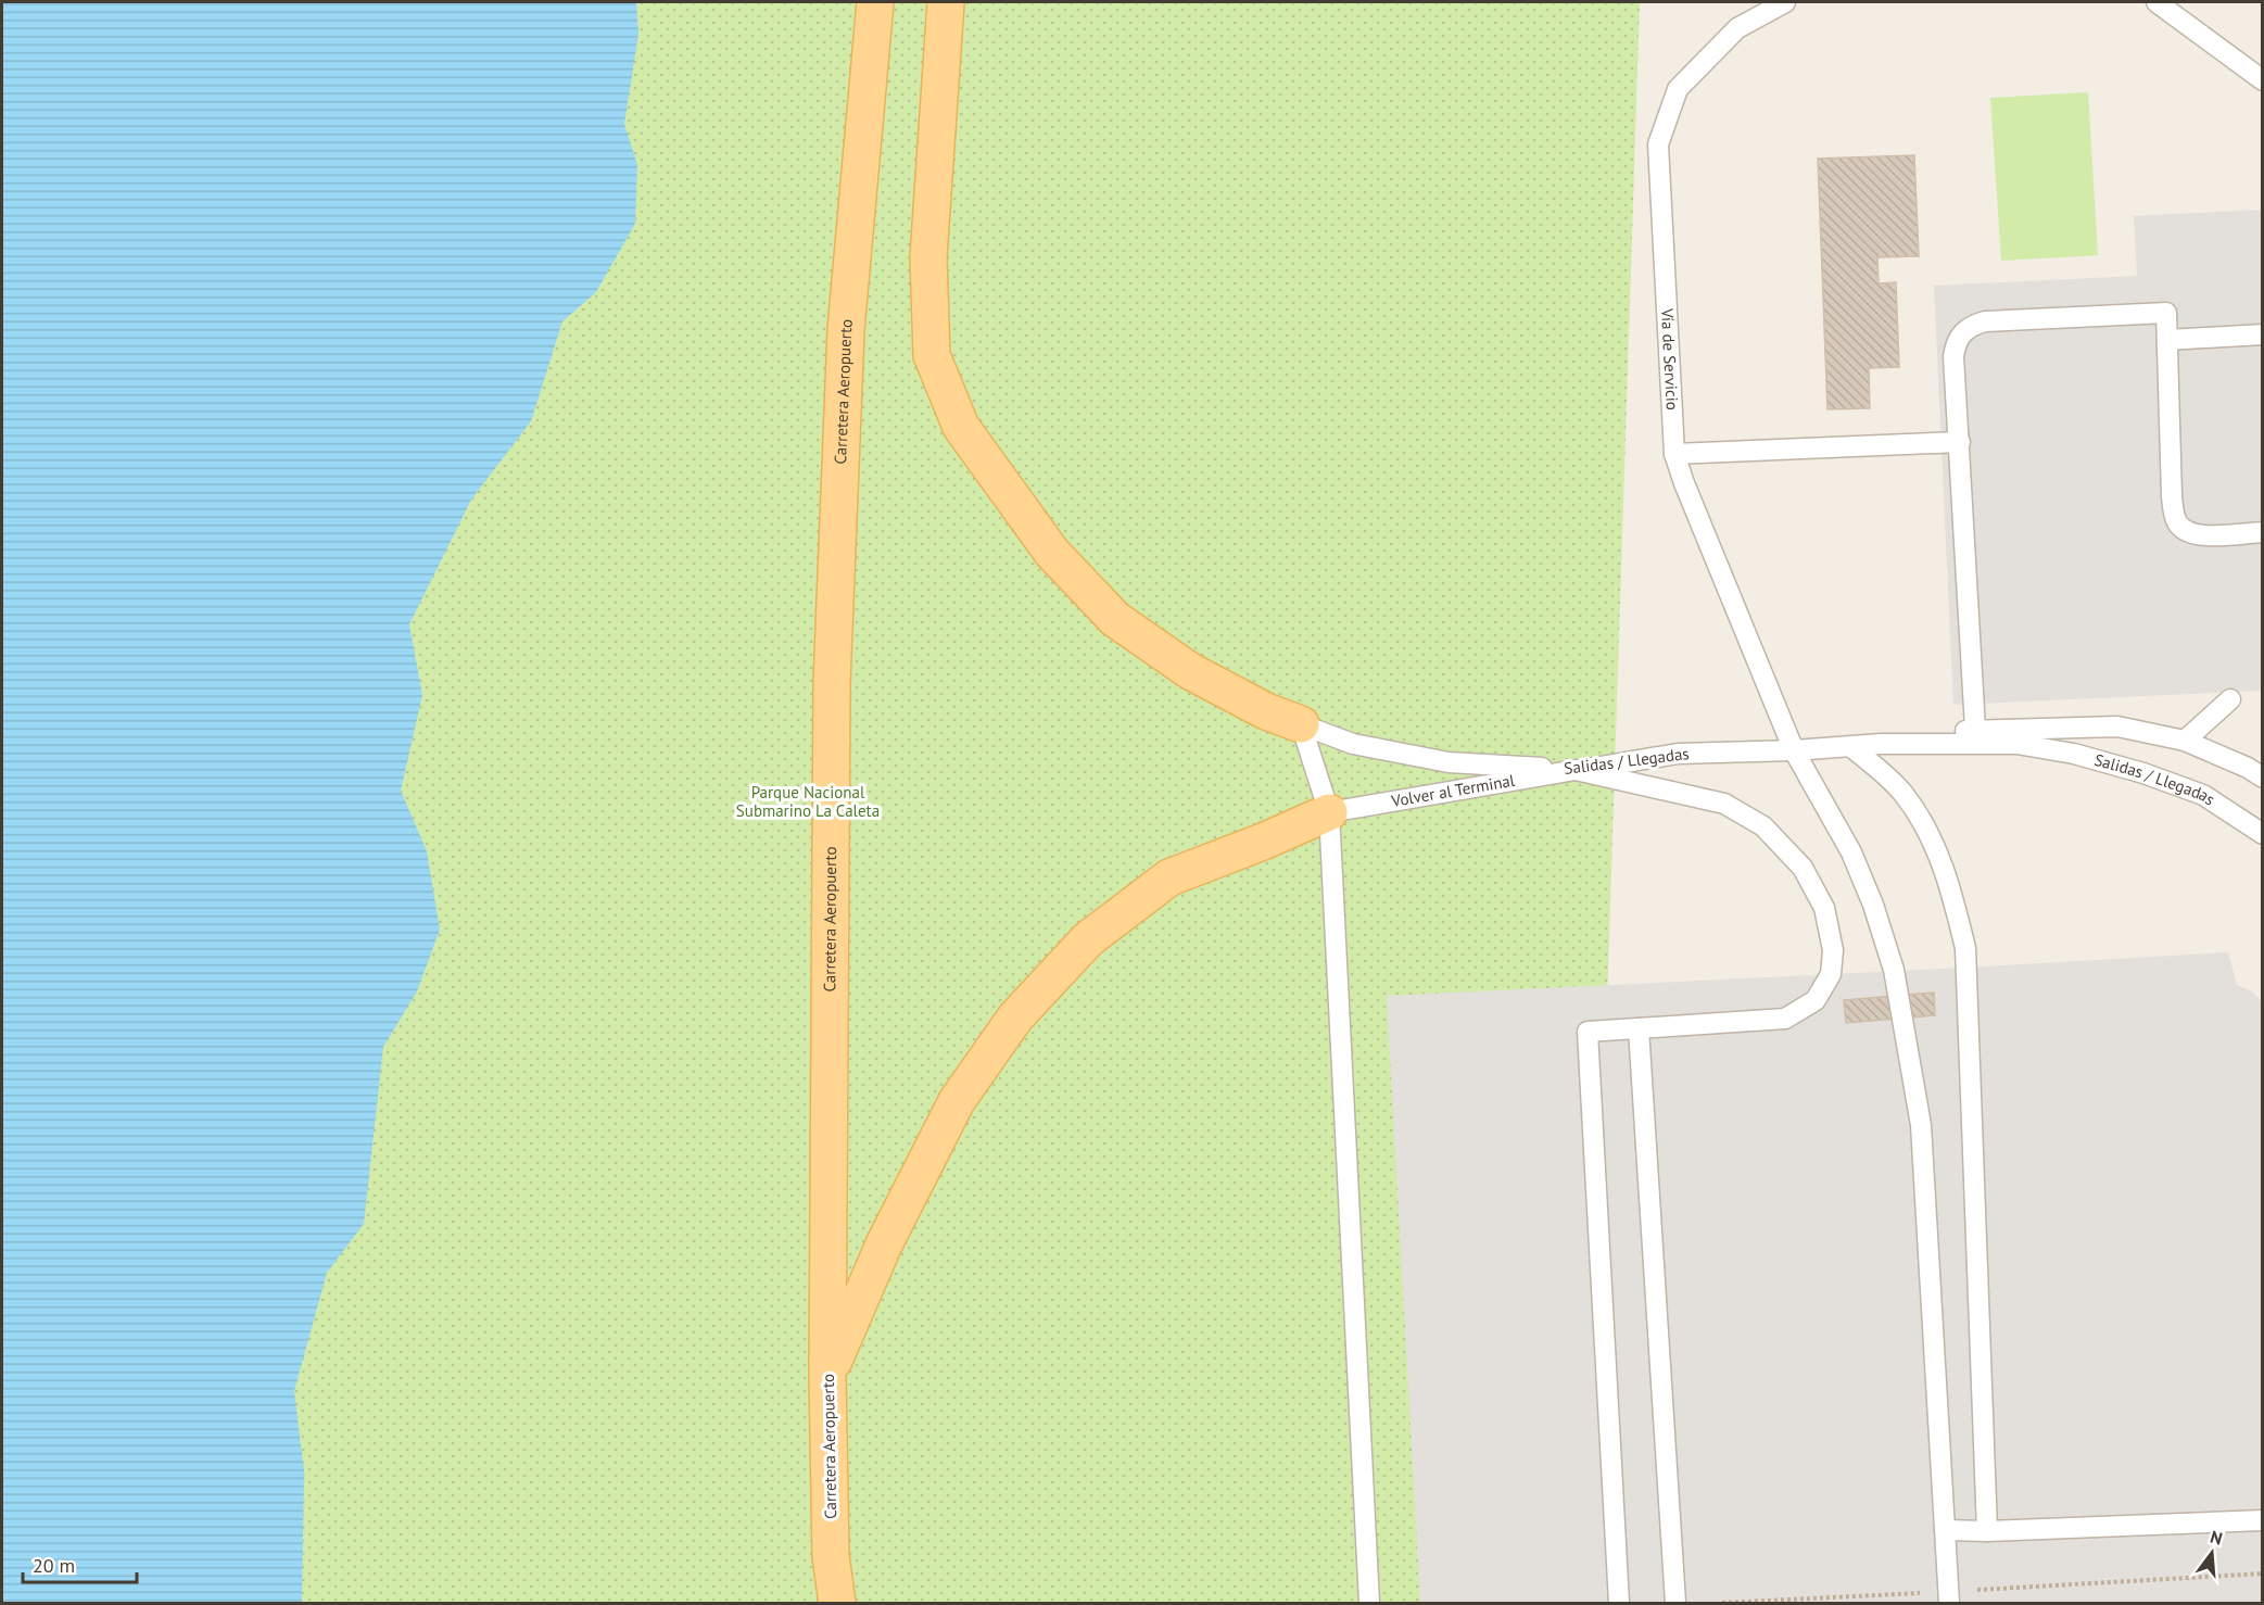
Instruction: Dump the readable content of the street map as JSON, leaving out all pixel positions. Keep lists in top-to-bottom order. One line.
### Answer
{"streets":{"main road":["Carretera Aeropuerto"],"lane":["Vía de Servicio","Salidas / Llegadas","Volver al Terminal"]},"crossings":[["Vía de Servicio","Salidas / Llegadas"],["Salidas / Llegadas","Volver al Terminal"]],"parks":["Parque Nacional Submarino La Caleta"],"scale_bar":"20 m","north":"top"}
